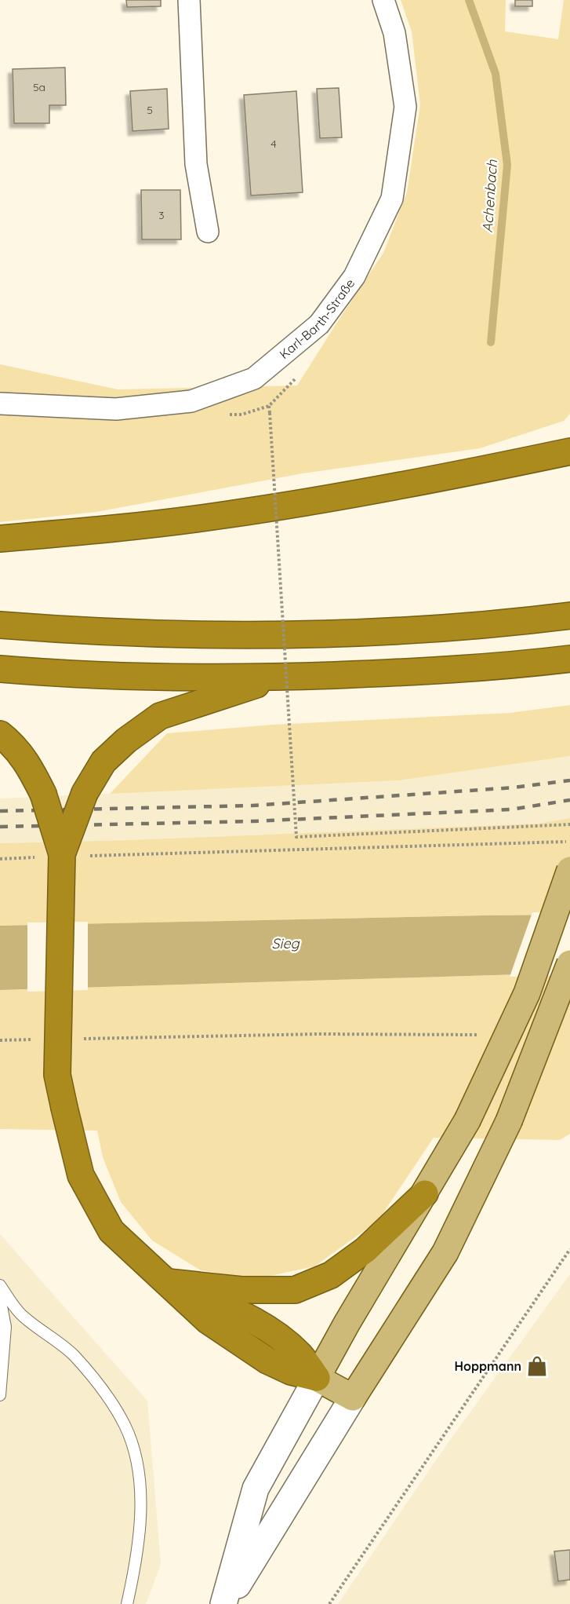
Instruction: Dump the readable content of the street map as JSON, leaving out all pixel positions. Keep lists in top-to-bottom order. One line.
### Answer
{"streets":{"street":["Karl-Barth-Straße"]},"water":["Achenbach","Sieg"],"places":{"shop":["Hoppmann"]},"house_numbers":["5a","5","4","3"]}
